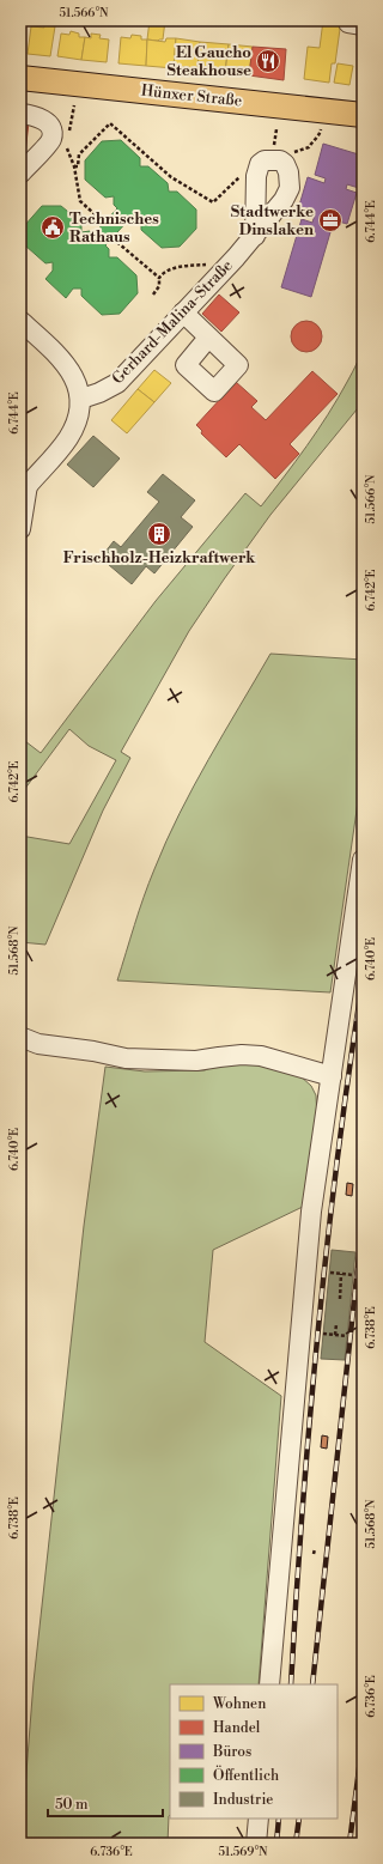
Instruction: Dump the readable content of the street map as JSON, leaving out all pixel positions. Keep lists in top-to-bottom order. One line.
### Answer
{"streets":{"main road":["Hünxer Straße"],"street":["Gerhard-Malina-Straße"]},"places":{"restaurant":["El Gaucho Steakhouse"],"office":["Stadtwerke Dinslaken"],"public building":["Technisches Rathaus"],"building":["Frischholz-Heizkraftwerk"]},"legend":["Wohnen","Handel","Büros","Öffentlich","Industrie"],"scale_bar":"50 m","coordinates":["51.566°N","6.744°E","6.742°E","51.568°N","6.740°E","6.738°E","6.736°E","51.569°N"]}
